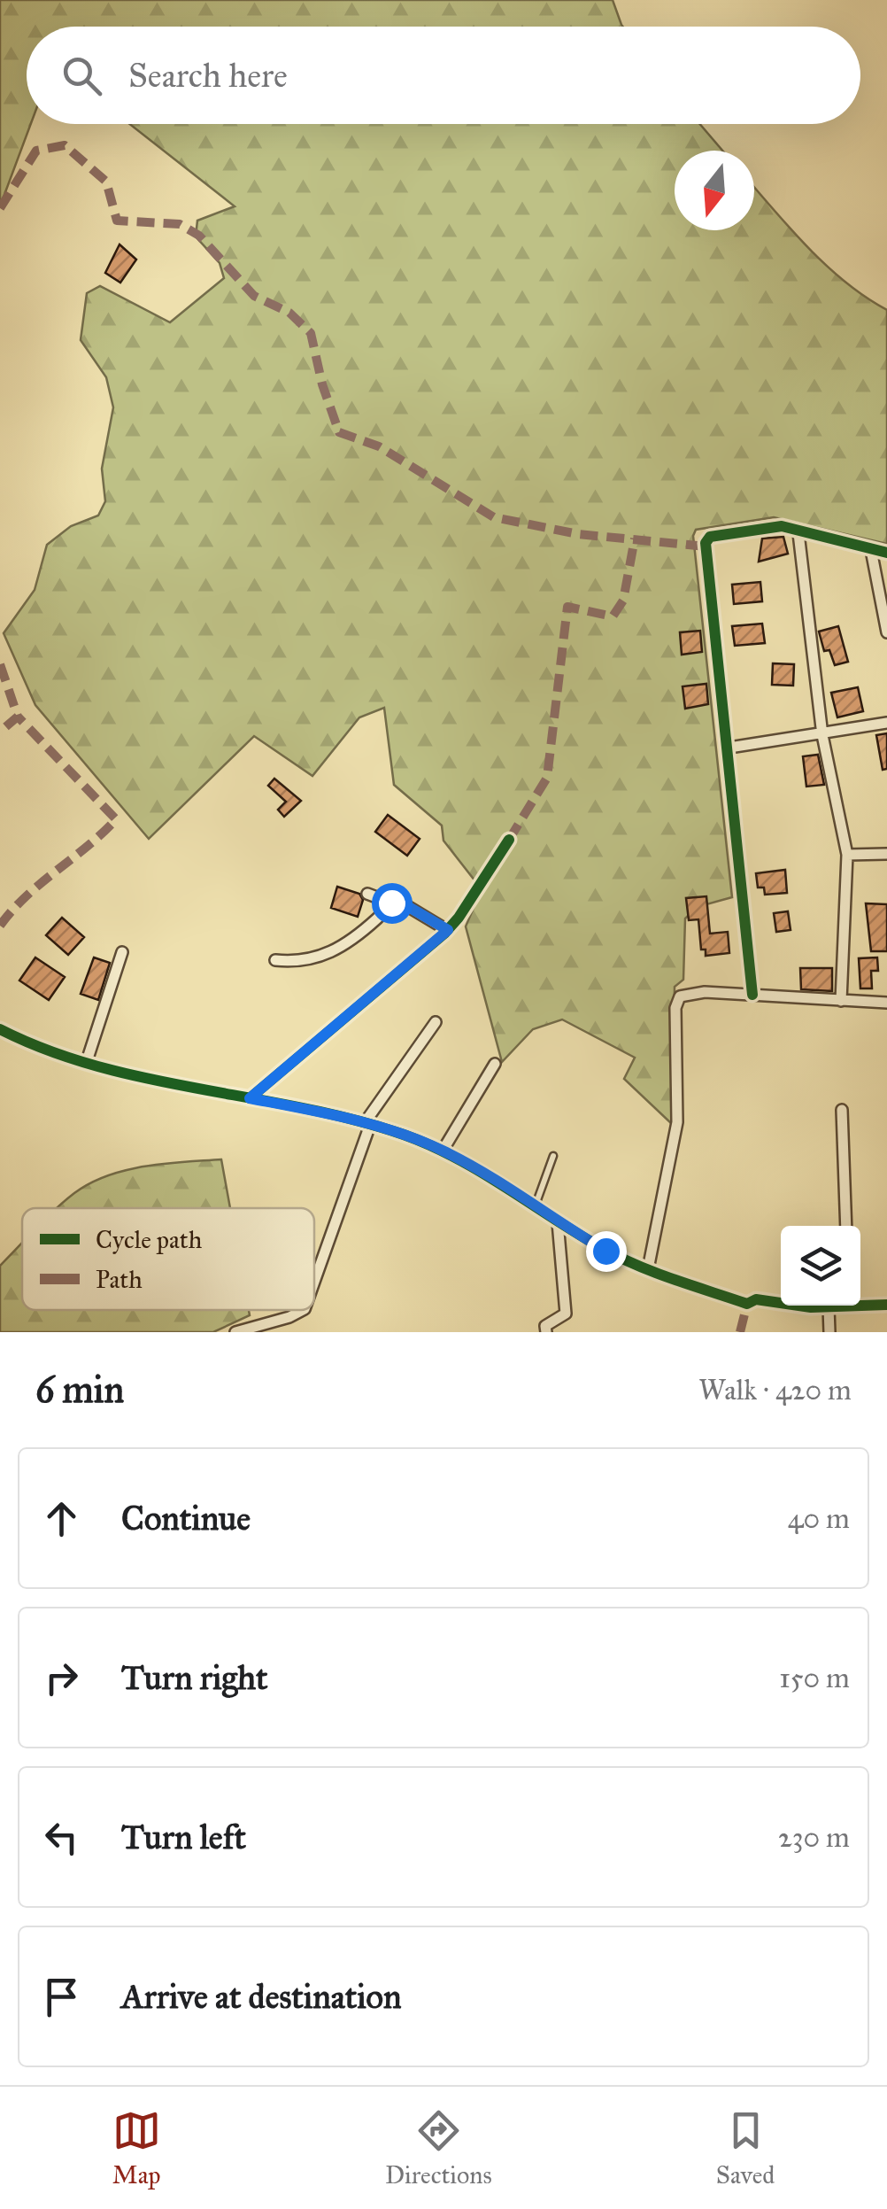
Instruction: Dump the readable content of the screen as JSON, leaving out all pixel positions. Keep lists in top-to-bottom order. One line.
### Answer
{"legend":["Cycle path","Path"],"north":"bottom","page":{"search":"Search here","heading":["6 min","Walk · 420 m"],"list":[["Continue","40 m"],["Turn right","150 m"],["Turn left","230 m"],"Arrive at destination"],"nav":["Map","Directions","Saved"]}}
